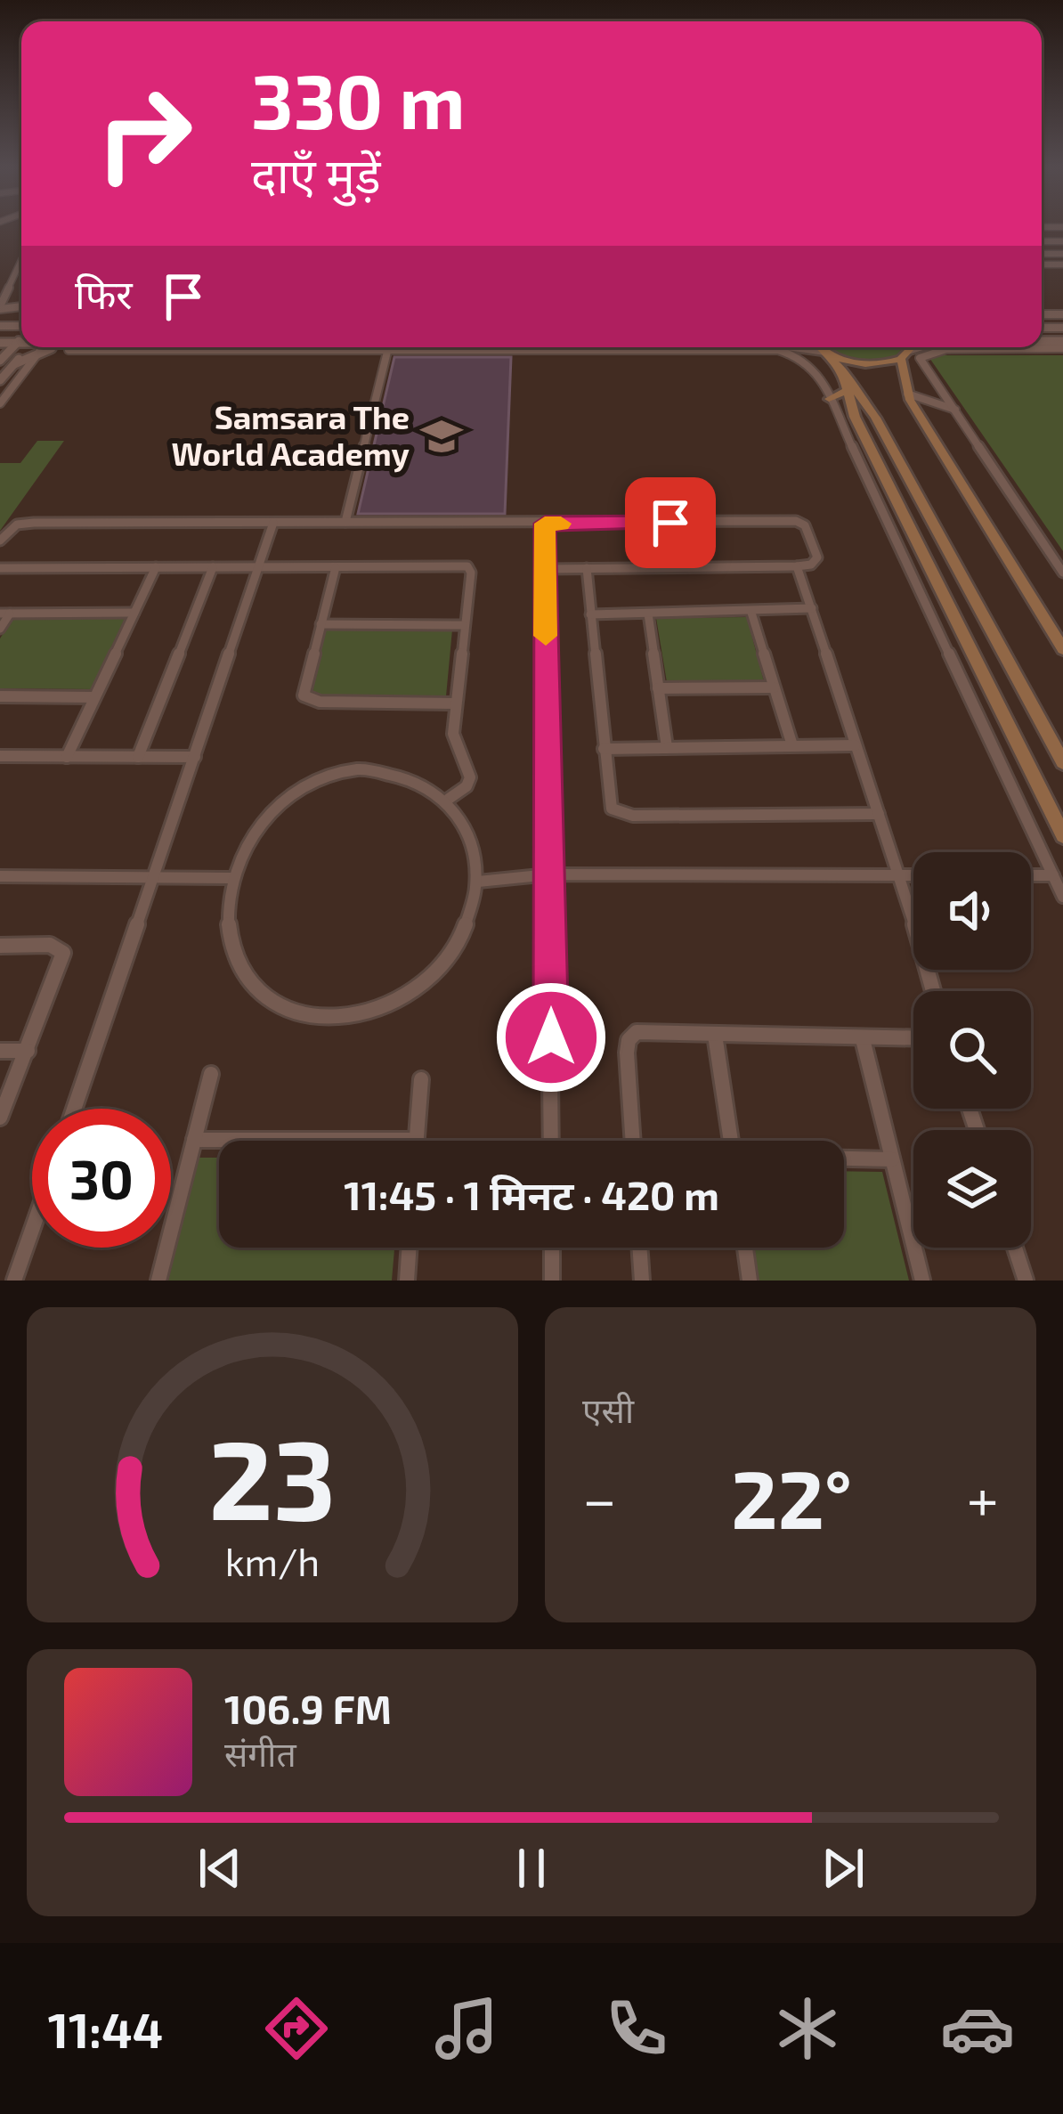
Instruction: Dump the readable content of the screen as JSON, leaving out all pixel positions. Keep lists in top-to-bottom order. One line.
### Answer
{"places":{"school or university":["Samsara The World Academy"]},"page":{"turn":["330 m","दाएँ मुड़ें"],"then":"फिर","limit":"30","trip":"11:45 · 1 मिनट · 420 m","tile":"एसी","heat":["−","22°","+"],"song":["106.9 FM","संगीत"],"tabs":"11:44","gauge":["23","km/h"]}}
